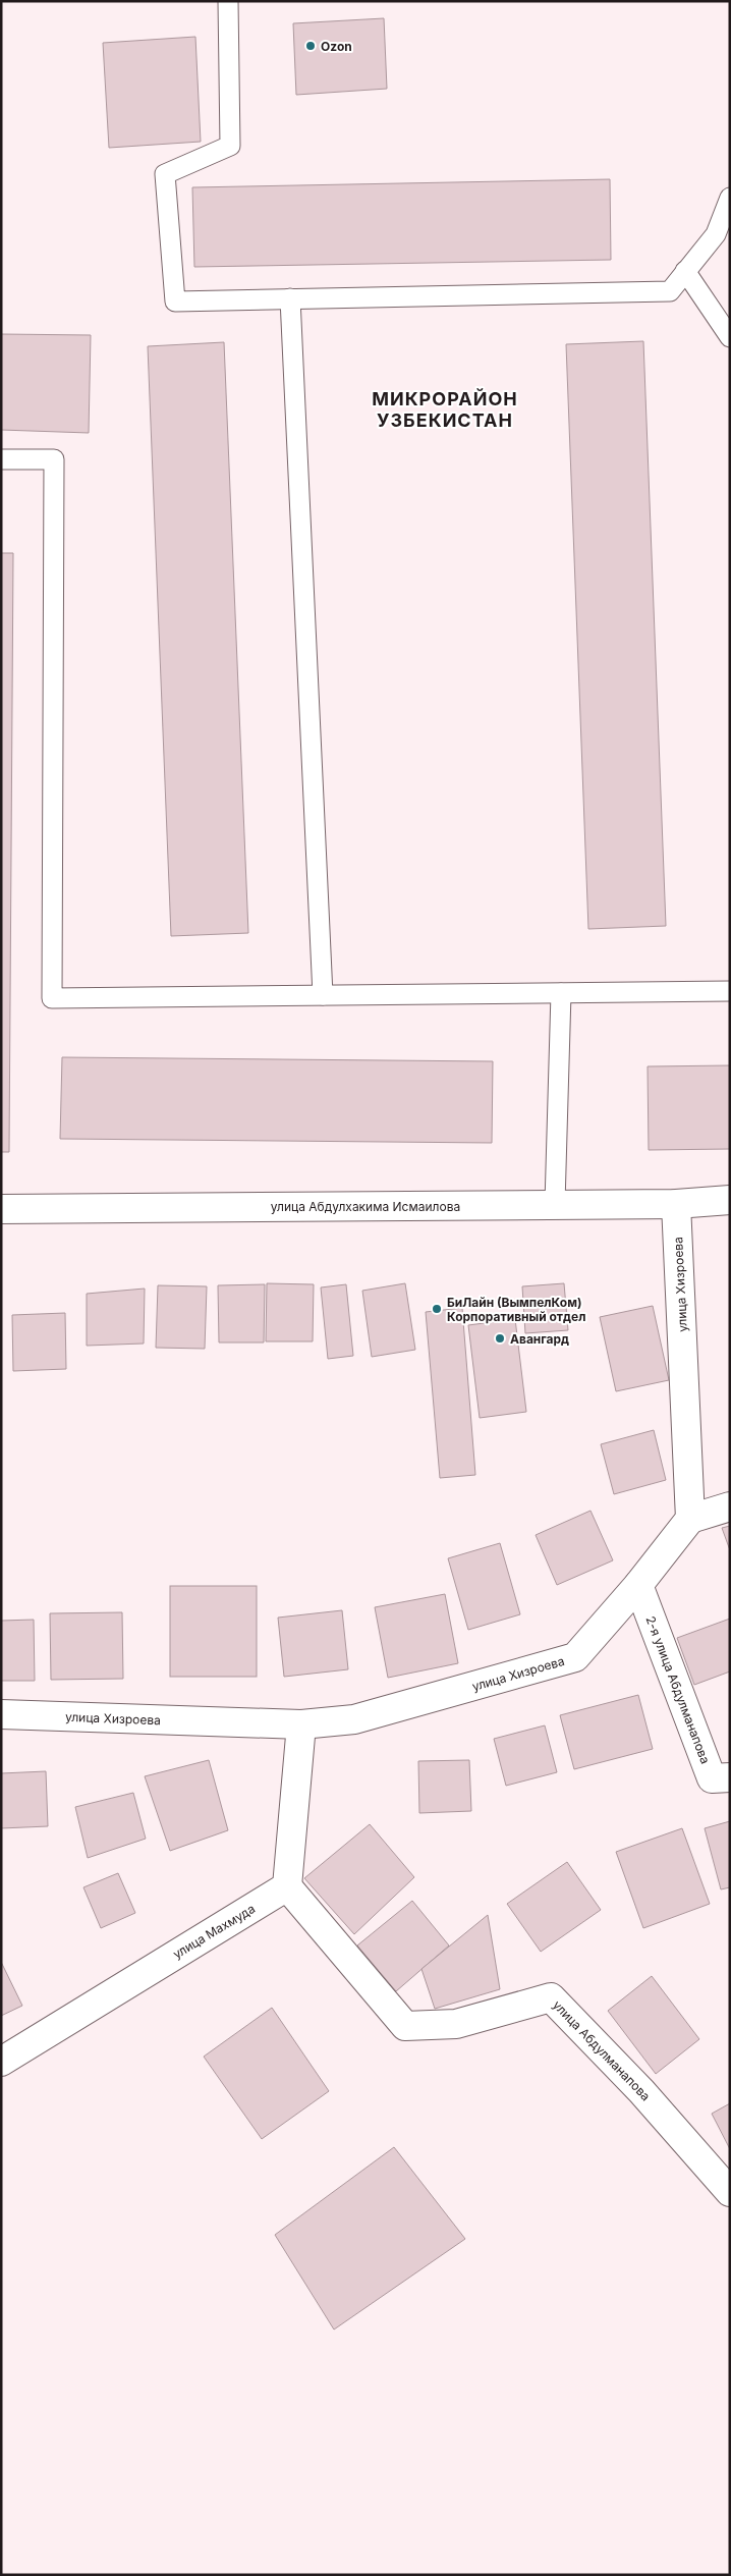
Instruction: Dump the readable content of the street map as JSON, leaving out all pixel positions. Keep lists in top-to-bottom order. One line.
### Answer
{"streets":{"street":["улица Абдулхакима Исмаилова","улица Хизроева","2-я улица Абдулманапова","улица Махмуда","улица Абдулманапова"]},"crossings":[["улица Абдулхакима Исмаилова","улица Хизроева"],["улица Хизроева","2-я улица Абдулманапова"],["улица Махмуда","улица Абдулманапова"]],"districts":["МИКРОРАЙОН УЗБЕКИСТАН"],"places":["Ozon","БиЛайн (ВымпелКом) Корпоративный отдел","Авангард"]}
